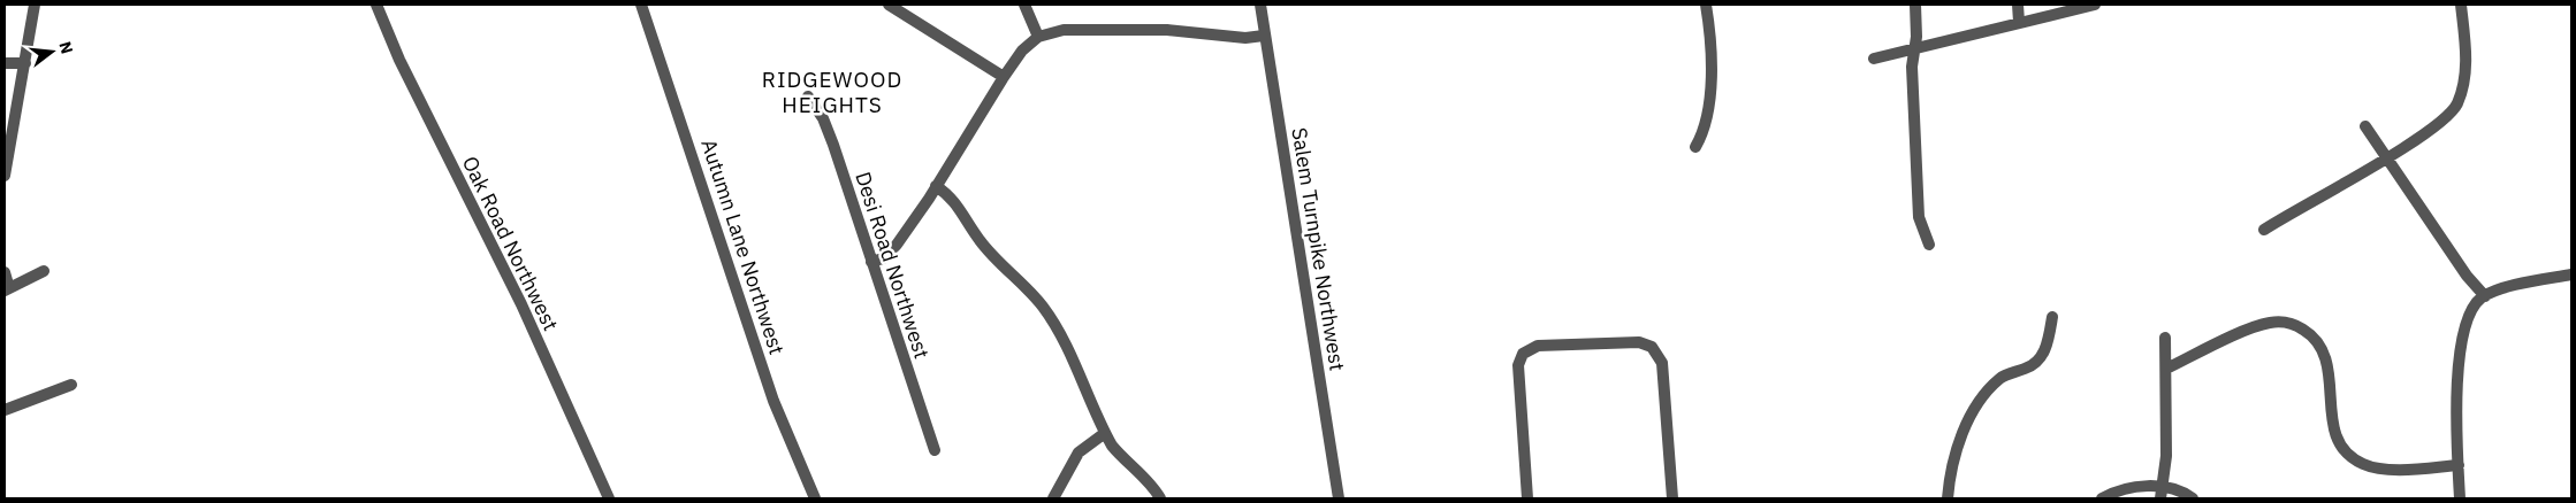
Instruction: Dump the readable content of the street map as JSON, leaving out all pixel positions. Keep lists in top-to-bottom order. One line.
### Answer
{"streets":{"street":["Oak Road Northwest","Autumn Lane Northwest","Salem Turnpike Northwest","Desi Road Northwest"]},"districts":["RIDGEWOOD HEIGHTS"],"north":"right"}
